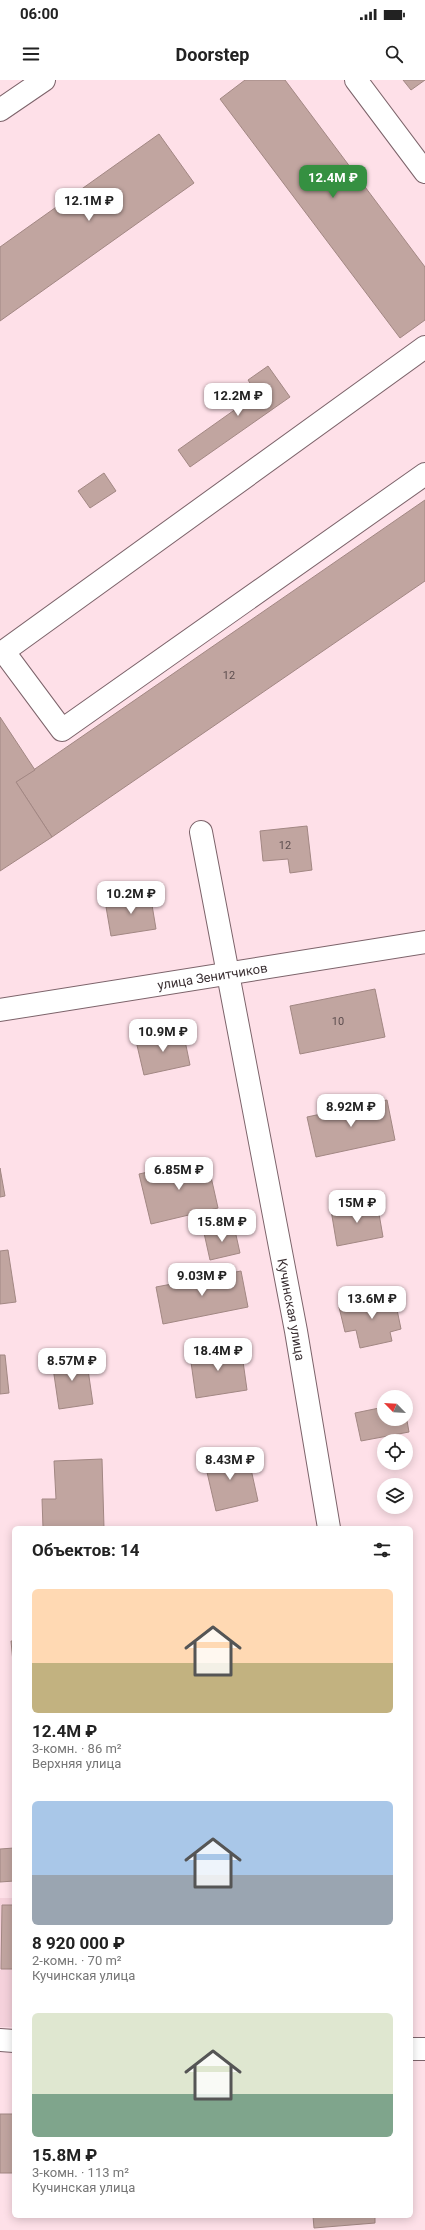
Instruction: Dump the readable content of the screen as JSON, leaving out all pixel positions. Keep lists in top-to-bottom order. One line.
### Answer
{"streets":{"main road":["улица Зенитчиков","Кучинская улица"]},"crossings":[["улица Зенитчиков","Кучинская улица"]],"house_numbers":["12","12","10"],"north":"top left","page":{"status":"06:00","header":"Doorstep","price":["12.4M ₽","12.1M ₽","12.2M ₽","10.2M ₽","10.9M ₽","8.92M ₽","6.85M ₽","15M ₽","15.8M ₽","9.03M ₽","13.6M ₽","18.4M ₽","8.57M ₽","8.43M ₽"],"heading":"Объектов: 14","list":[{"name":"12.4M ₽","note":"3-комн. · 86 m² · Верхняя улица"},{"name":"8 920 000 ₽","note":"2-комн. · 70 m² · Кучинская улица"},{"name":"15.8M ₽","note":"3-комн. · 113 m² · Кучинская улица"}]}}
